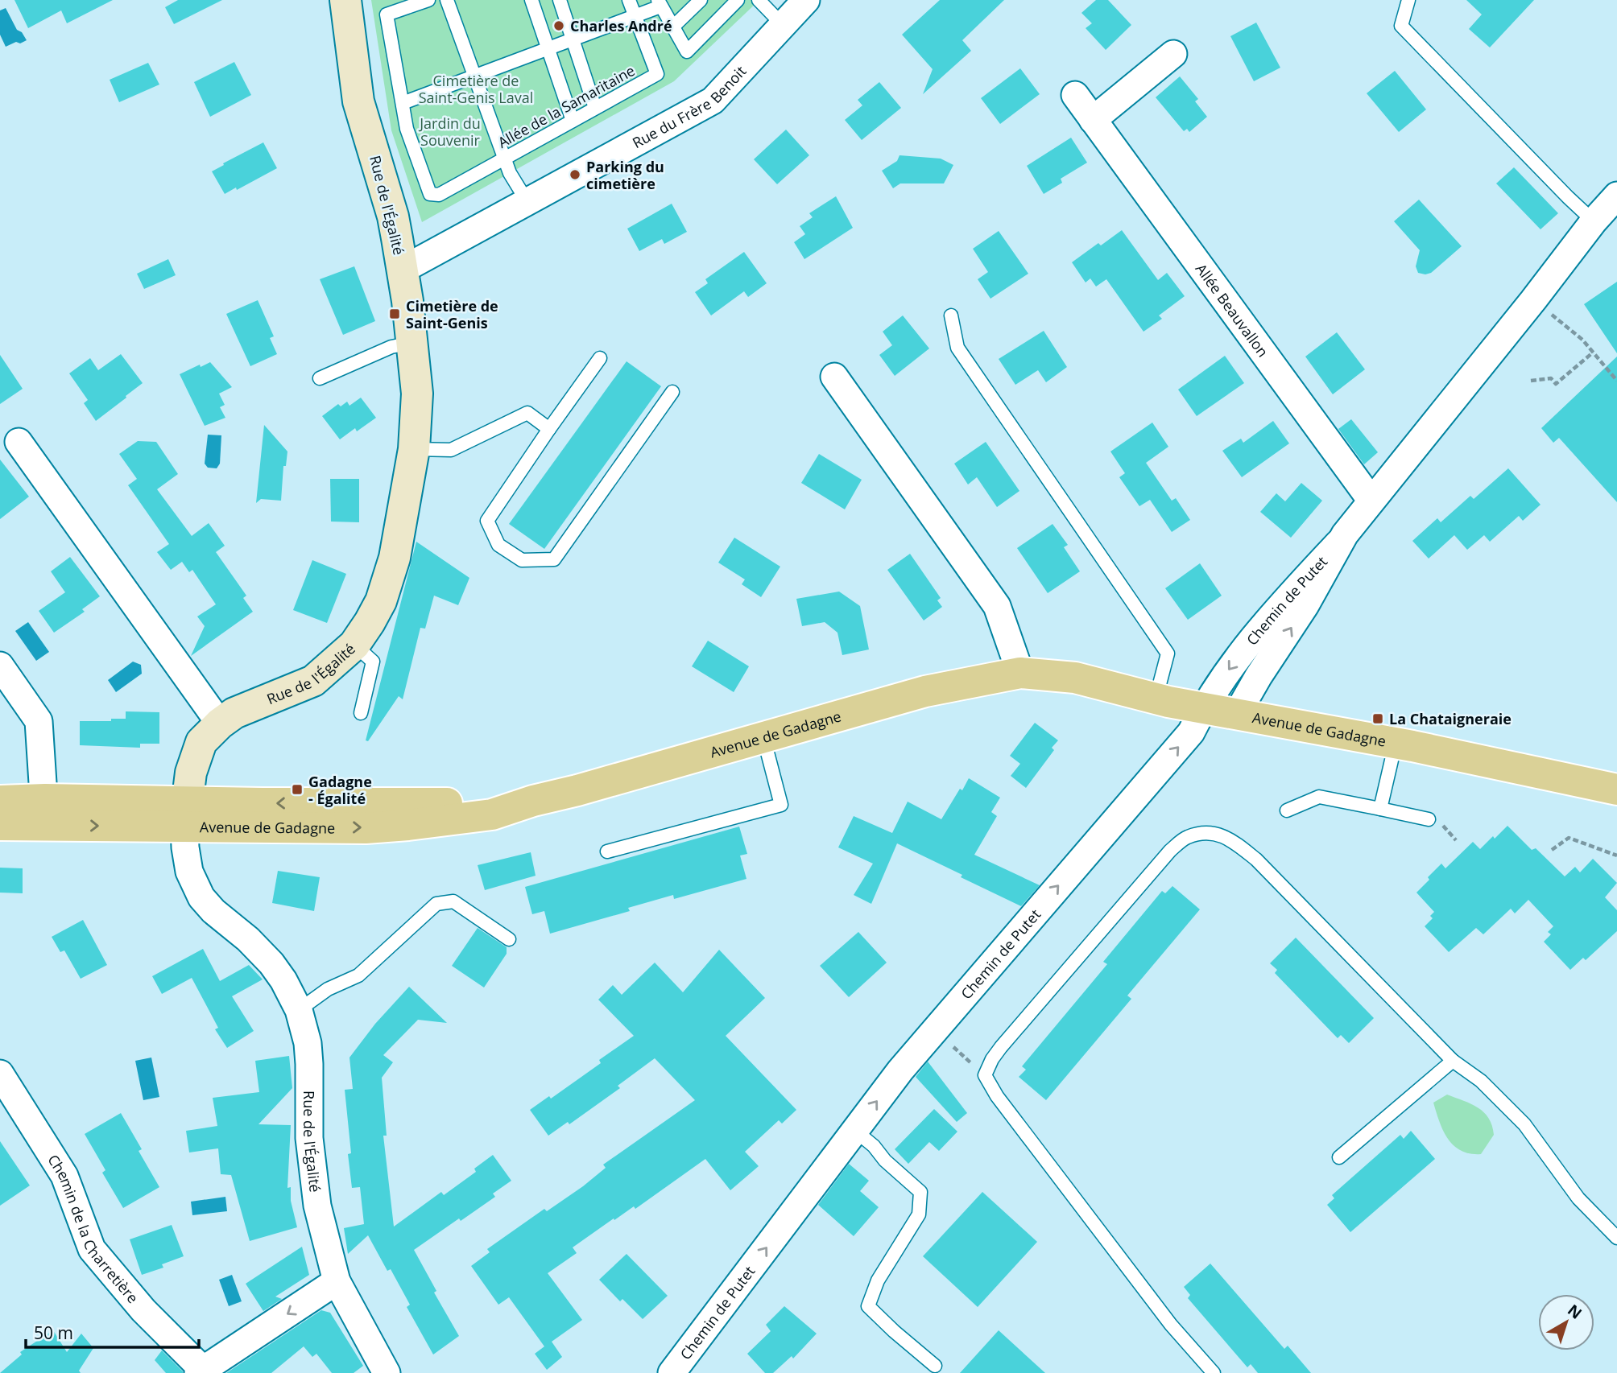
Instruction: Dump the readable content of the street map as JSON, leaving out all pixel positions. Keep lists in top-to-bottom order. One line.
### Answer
{"streets":{"main road":["Avenue de Gadagne"],"street":["Rue du Frère Benoit","Rue de l'Égalité","Allée Beauvallon","Chemin de Putet","Chemin de la Charretière"],"lane":["Allée de la Samaritaine"]},"crossings":[["Rue du Frère Benoit","Rue de l'Égalité"],["Rue de l'Égalité","Avenue de Gadagne"],["Allée Beauvallon","Chemin de Putet"],["Chemin de Putet","Avenue de Gadagne"]],"parks":["Cimetière de Saint-Genis Laval","Jardin du Souvenir"],"places":{"other":["Charles André","Parking du cimetière"],"transit":["Cimetière de Saint-Genis","La Chataigneraie","Gadagne - Égalité"]},"scale_bar":"50 m","north":"top right"}
